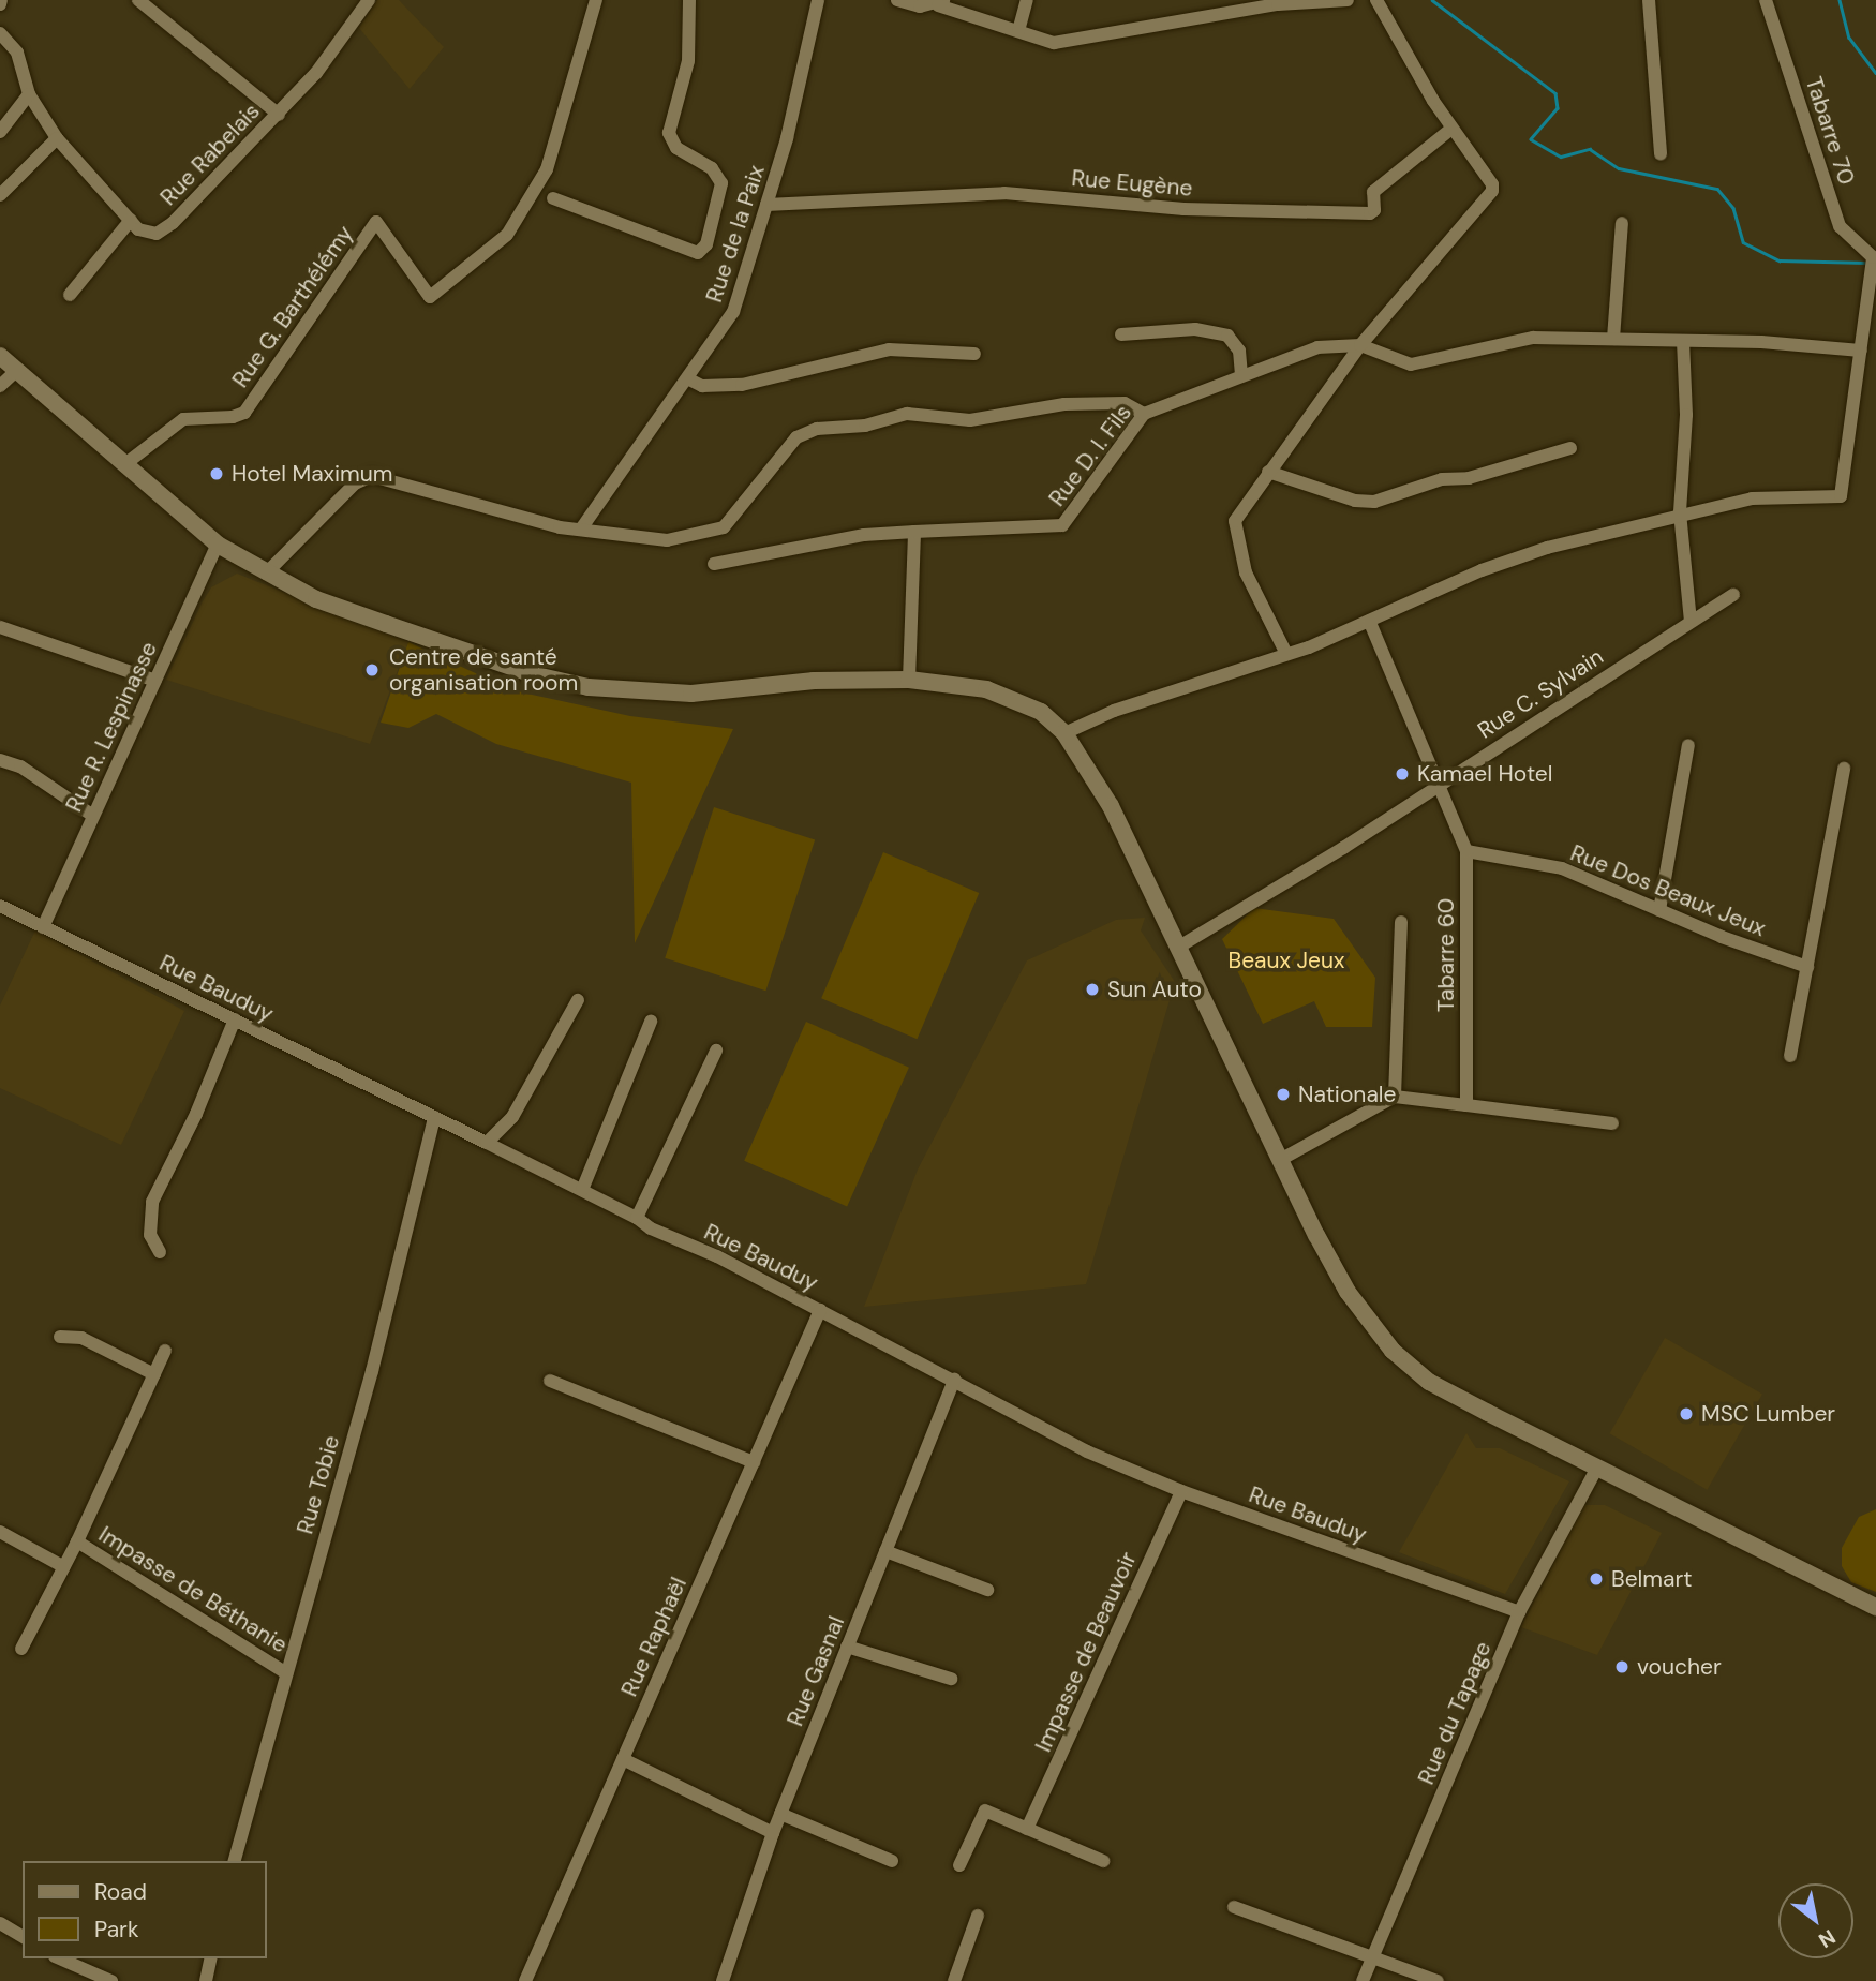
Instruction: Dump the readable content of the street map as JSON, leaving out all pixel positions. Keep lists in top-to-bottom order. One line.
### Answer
{"streets":{"street":["Tabarre 70","Rue Rabelais","Rue Eugène","Rue de la Paix","Rue G. Barthélémy","Rue D. I. Fils","Rue C. Sylvain","Rue R. Lespinasse","Rue Dos Beaux Jeux","Tabarre 60","Rue Bauduy","Rue Tobie","Impasse de Béthanie","Rue Raphaël","Impasse de Beauvoir","Rue Gasnal","Rue du Tapage"]},"crossings":[["Rue Eugène","Rue de la Paix"],["Rue C. Sylvain","Tabarre 60"],["Rue R. Lespinasse","Rue Bauduy"],["Rue Dos Beaux Jeux","Tabarre 60"],["Rue Bauduy","Rue Tobie"],["Rue Bauduy","Rue Raphaël"],["Rue Bauduy","Impasse de Beauvoir"],["Rue Bauduy","Rue Gasnal"],["Rue Bauduy","Rue du Tapage"],["Rue Tobie","Impasse de Béthanie"]],"parks":["Beaux Jeux"],"places":["Hotel Maximum","Centre de santé organisation room","Kamael Hotel","Sun Auto","Nationale","MSC Lumber","Belmart","voucher"],"legend":["Road","Park"],"north":"bottom right"}
